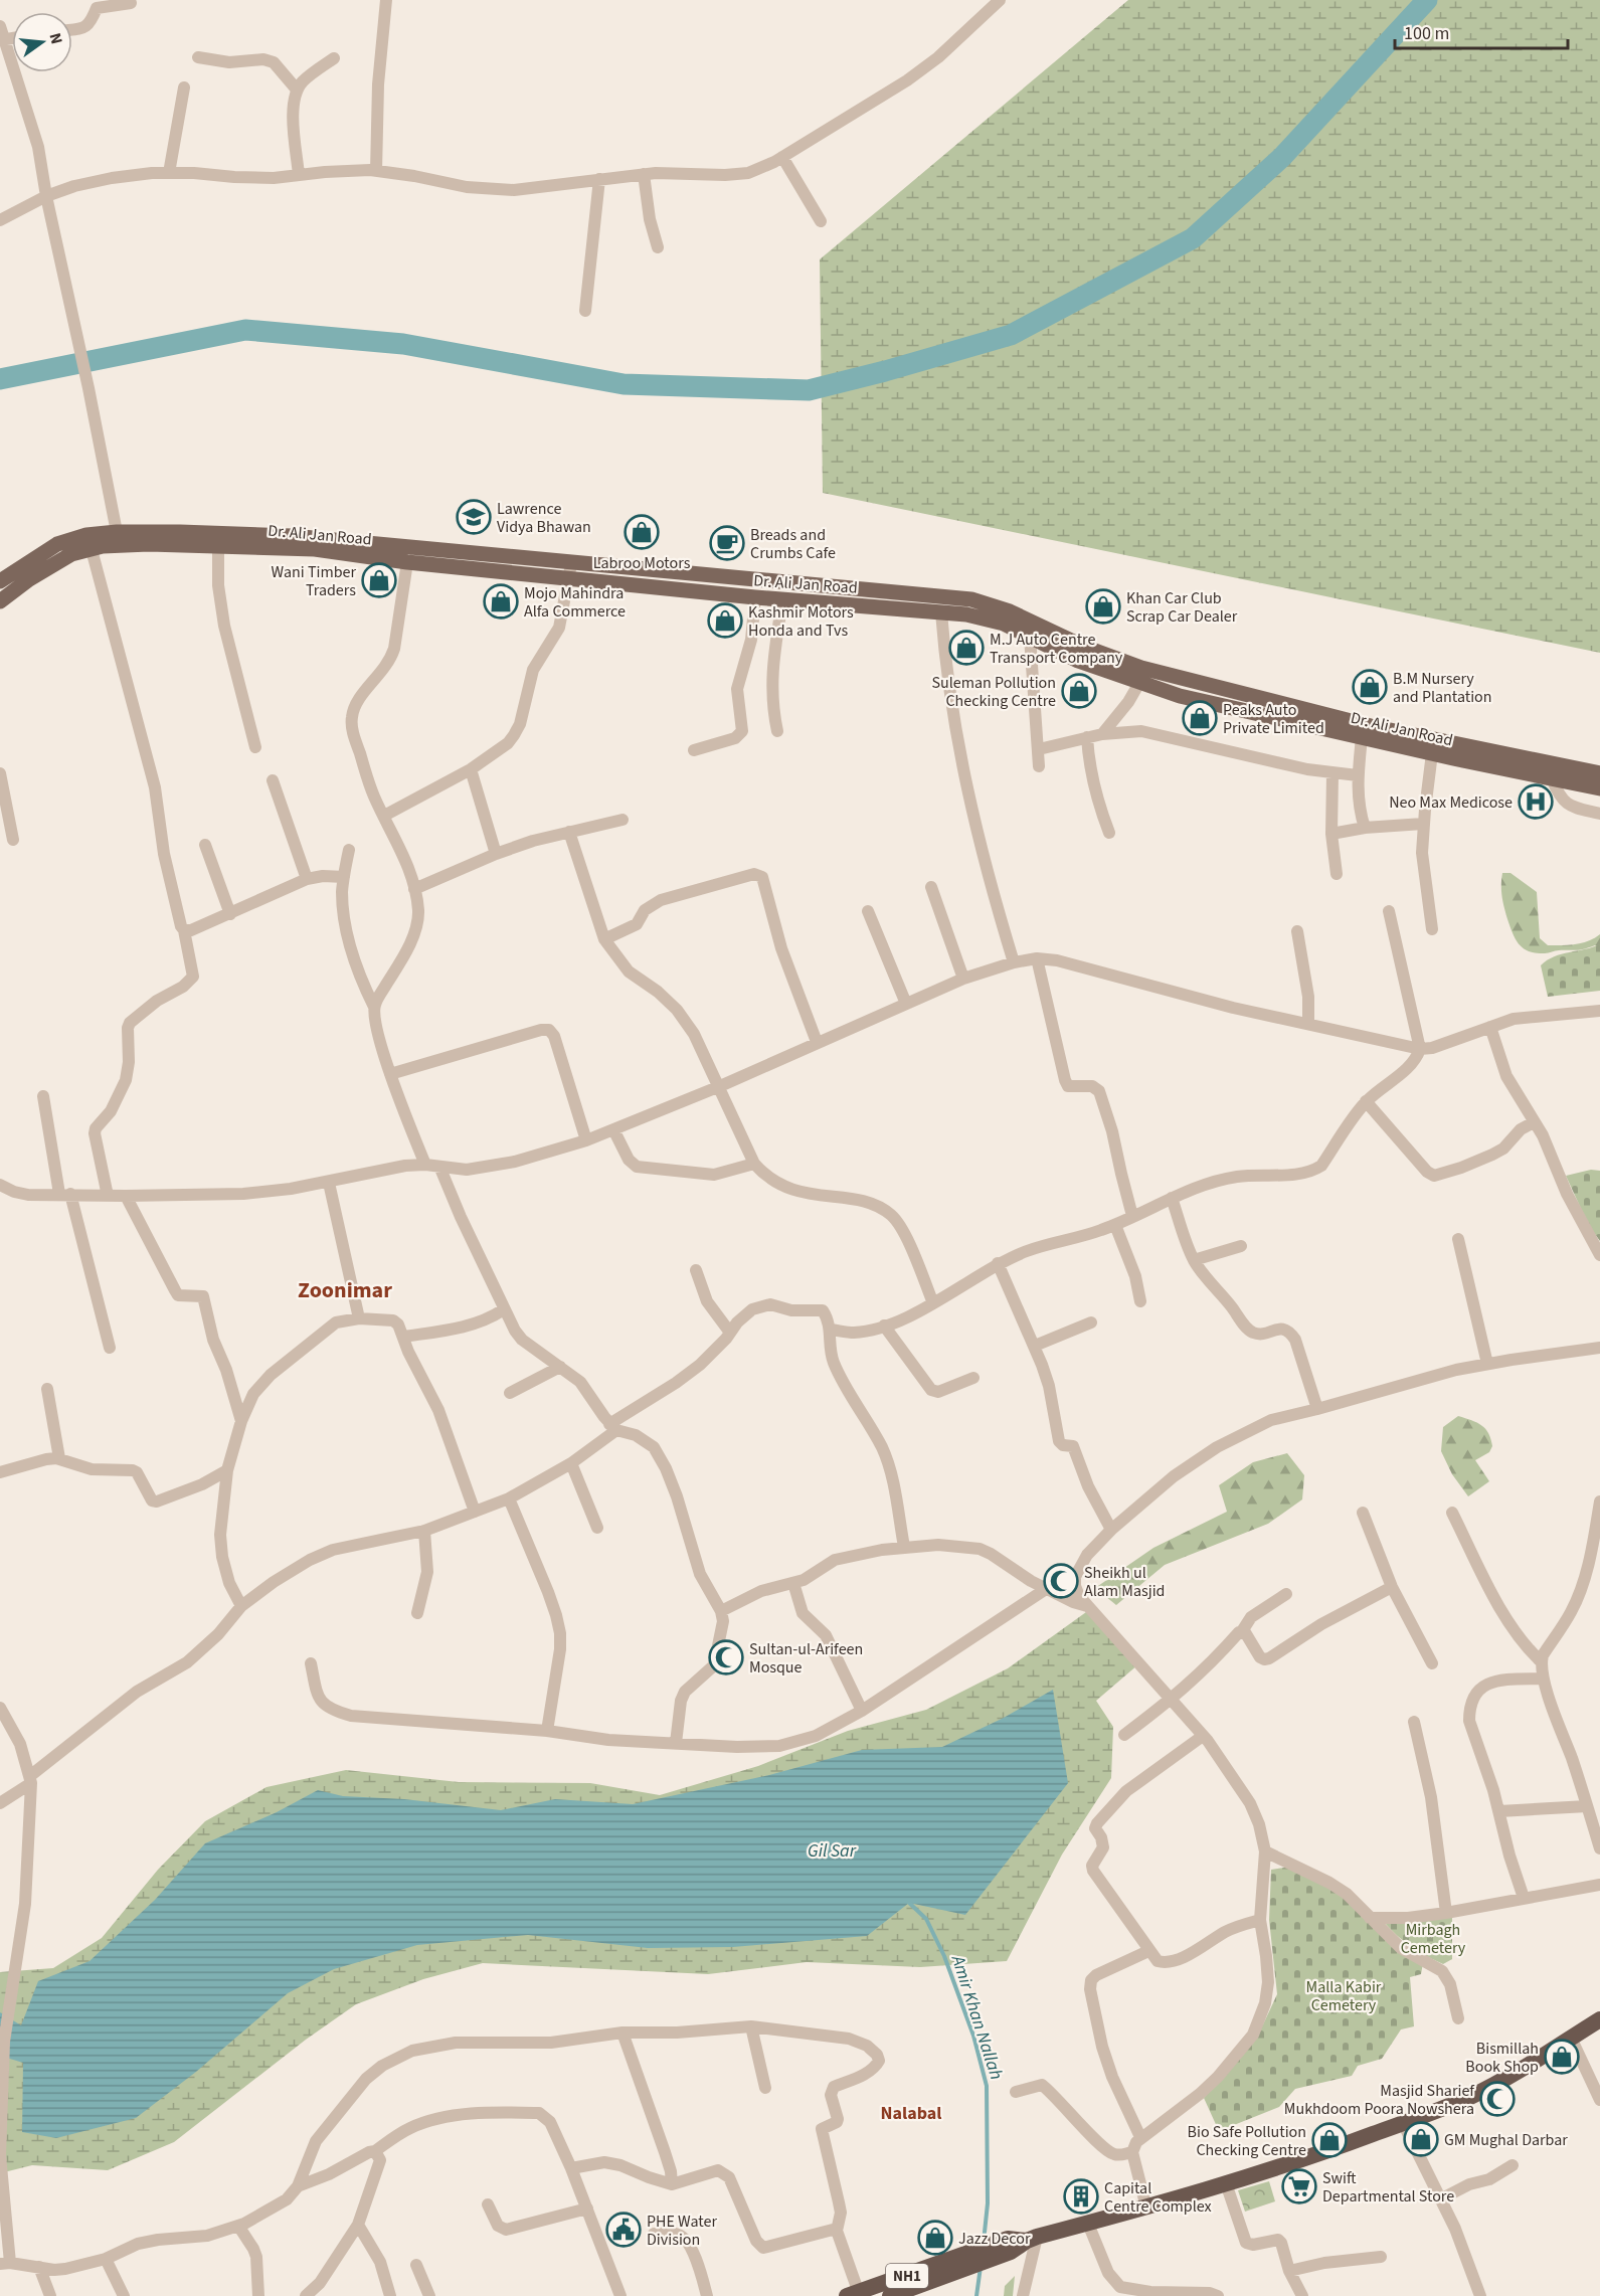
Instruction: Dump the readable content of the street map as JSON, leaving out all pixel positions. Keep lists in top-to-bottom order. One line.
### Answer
{"streets":{"highway":["NH1"],"main road":["Dr. Ali Jan Road"]},"districts":["Zoonimar","Nalabal"],"water":["Gil Sar","Amir Khan Nallah"],"parks":["Mirbagh Cemetery","Malla Kabir Cemetery"],"places":{"school or university":["Lawrence Vidya Bhawan"],"shop":["Labroo Motors","Wani Timber Traders","Mojo Mahindra Alfa Commerce","Khan Car Club Scrap Car Dealer","Kashmir Motors Honda and Tvs","M.J Auto Centre Transport Company","B.M Nursery and Plantation","Suleman Pollution Checking Centre","Peaks Auto Private Limited","Bismillah Book Shop","GM Mughal Darbar","Bio Safe Pollution Checking Centre","Jazz Decor"],"cafe":["Breads and Crumbs Cafe"],"hospital":["Neo Max Medicose"],"mosque":["Sheikh ul Alam Masjid","Sultan-ul-Arifeen Mosque","Masjid Sharief Mukhdoom Poora Nowshera"],"supermarket":["Swift Departmental Store"],"building":["Capital Centre Complex"],"public building":["PHE Water Division"]},"scale_bar":"100 m","north":"right"}
